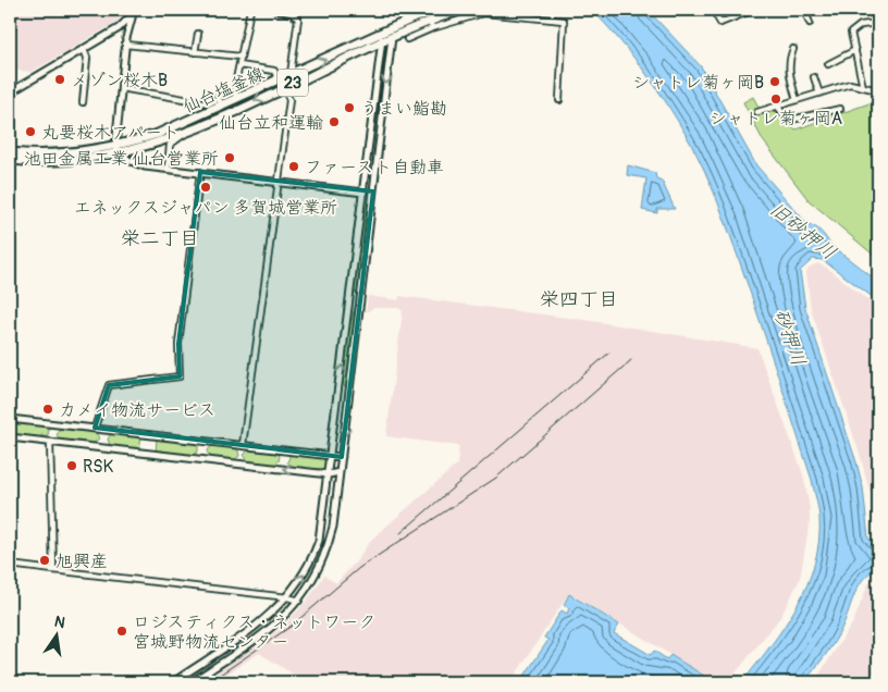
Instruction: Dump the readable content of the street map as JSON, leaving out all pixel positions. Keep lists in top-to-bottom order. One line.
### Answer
{"streets":{"main road":["23","仙台塩釜線"]},"districts":["栄二丁目","栄四丁目"],"water":["旧砂押川","砂押川"],"places":["メゾン桜木B","シャトレ菊ヶ岡B","シャトレ菊ヶ岡A","うまい鮨勘","仙台立和運輸","丸要桜木アパート","池田金属工業 仙台営業所","ファースト自動車","エネックスジャパン 多賀城営業所","カメイ物流サービス","RSK","旭興産","ロジスティクス・ネットワーク 宮城野物流センター"],"north":"top"}
